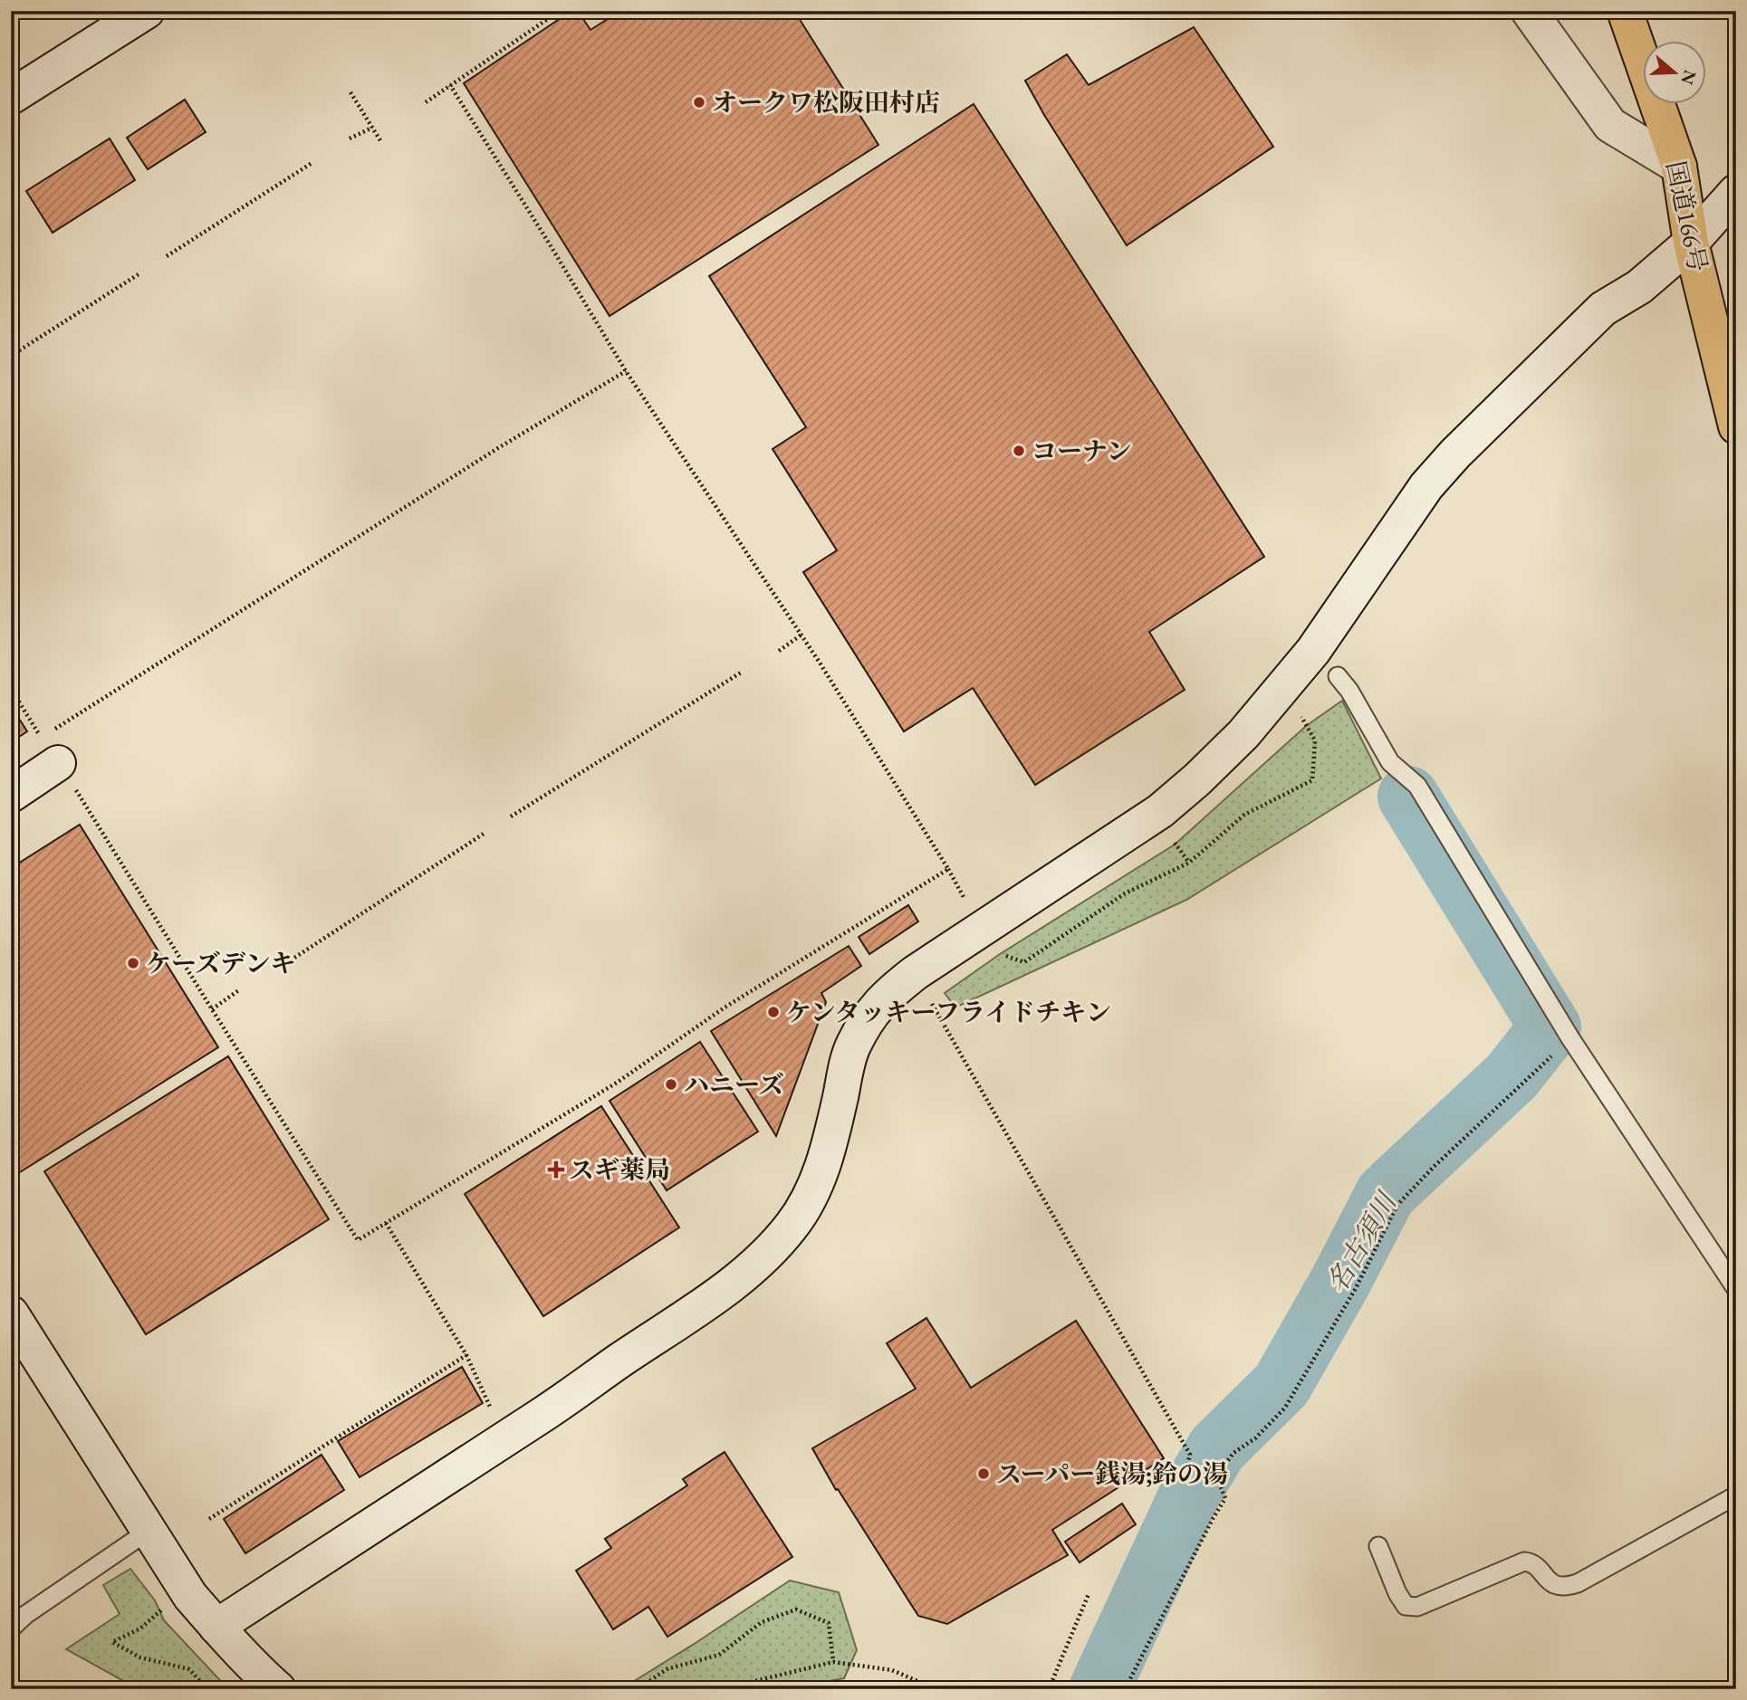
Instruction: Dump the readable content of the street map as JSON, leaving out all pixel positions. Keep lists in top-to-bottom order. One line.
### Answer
{"streets":{"highway":["国道166号"]},"water":["名古須川"],"places":{"other":["オークワ松阪田村店","コーナン","ケーズデンキ","ケンタッキーフライドチキン","ハニーズ","スーパー銭湯;鈴の湯"],"health":["スギ薬局"]},"north":"right"}
